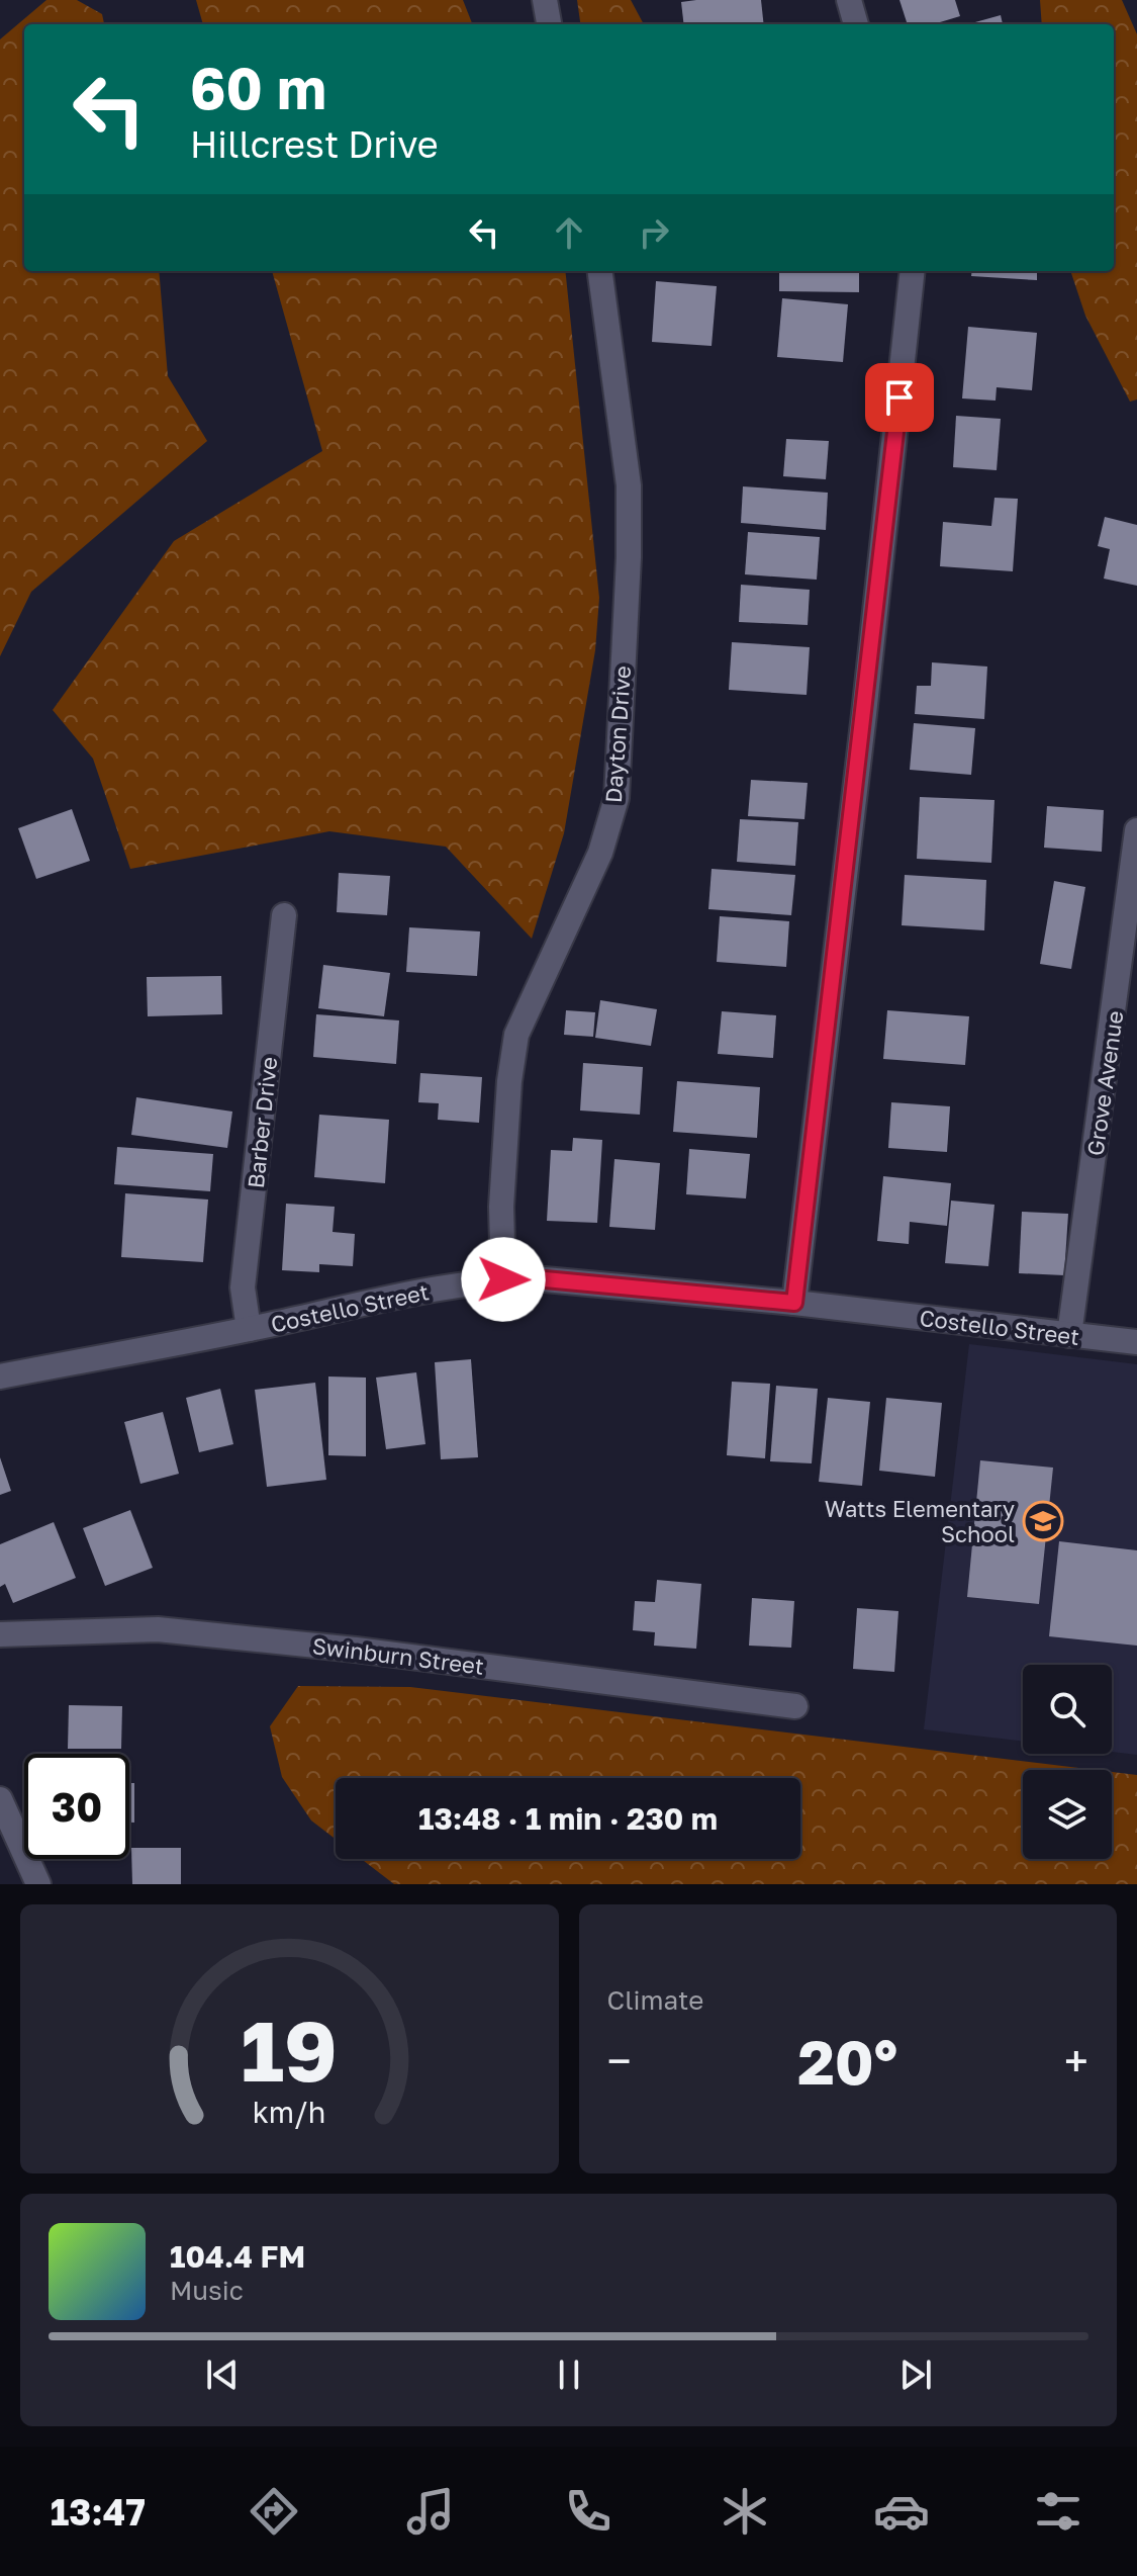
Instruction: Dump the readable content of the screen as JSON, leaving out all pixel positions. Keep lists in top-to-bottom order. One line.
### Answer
{"streets":{"street":["Dayton Drive","Grove Avenue","Barber Drive","Costello Street","Swinburn Street"]},"crossings":[["Dayton Drive","Costello Street"],["Grove Avenue","Costello Street"],["Barber Drive","Costello Street"]],"places":{"school or university":["Watts Elementary School"]},"page":{"turn":["60 m","Hillcrest Drive"],"limit":"30","trip":"13:48 · 1 min · 230 m","tile":"Climate","heat":["−","20°","+"],"song":["104.4 FM","Music"],"tabs":"13:47","gauge":["19","km/h"]}}
